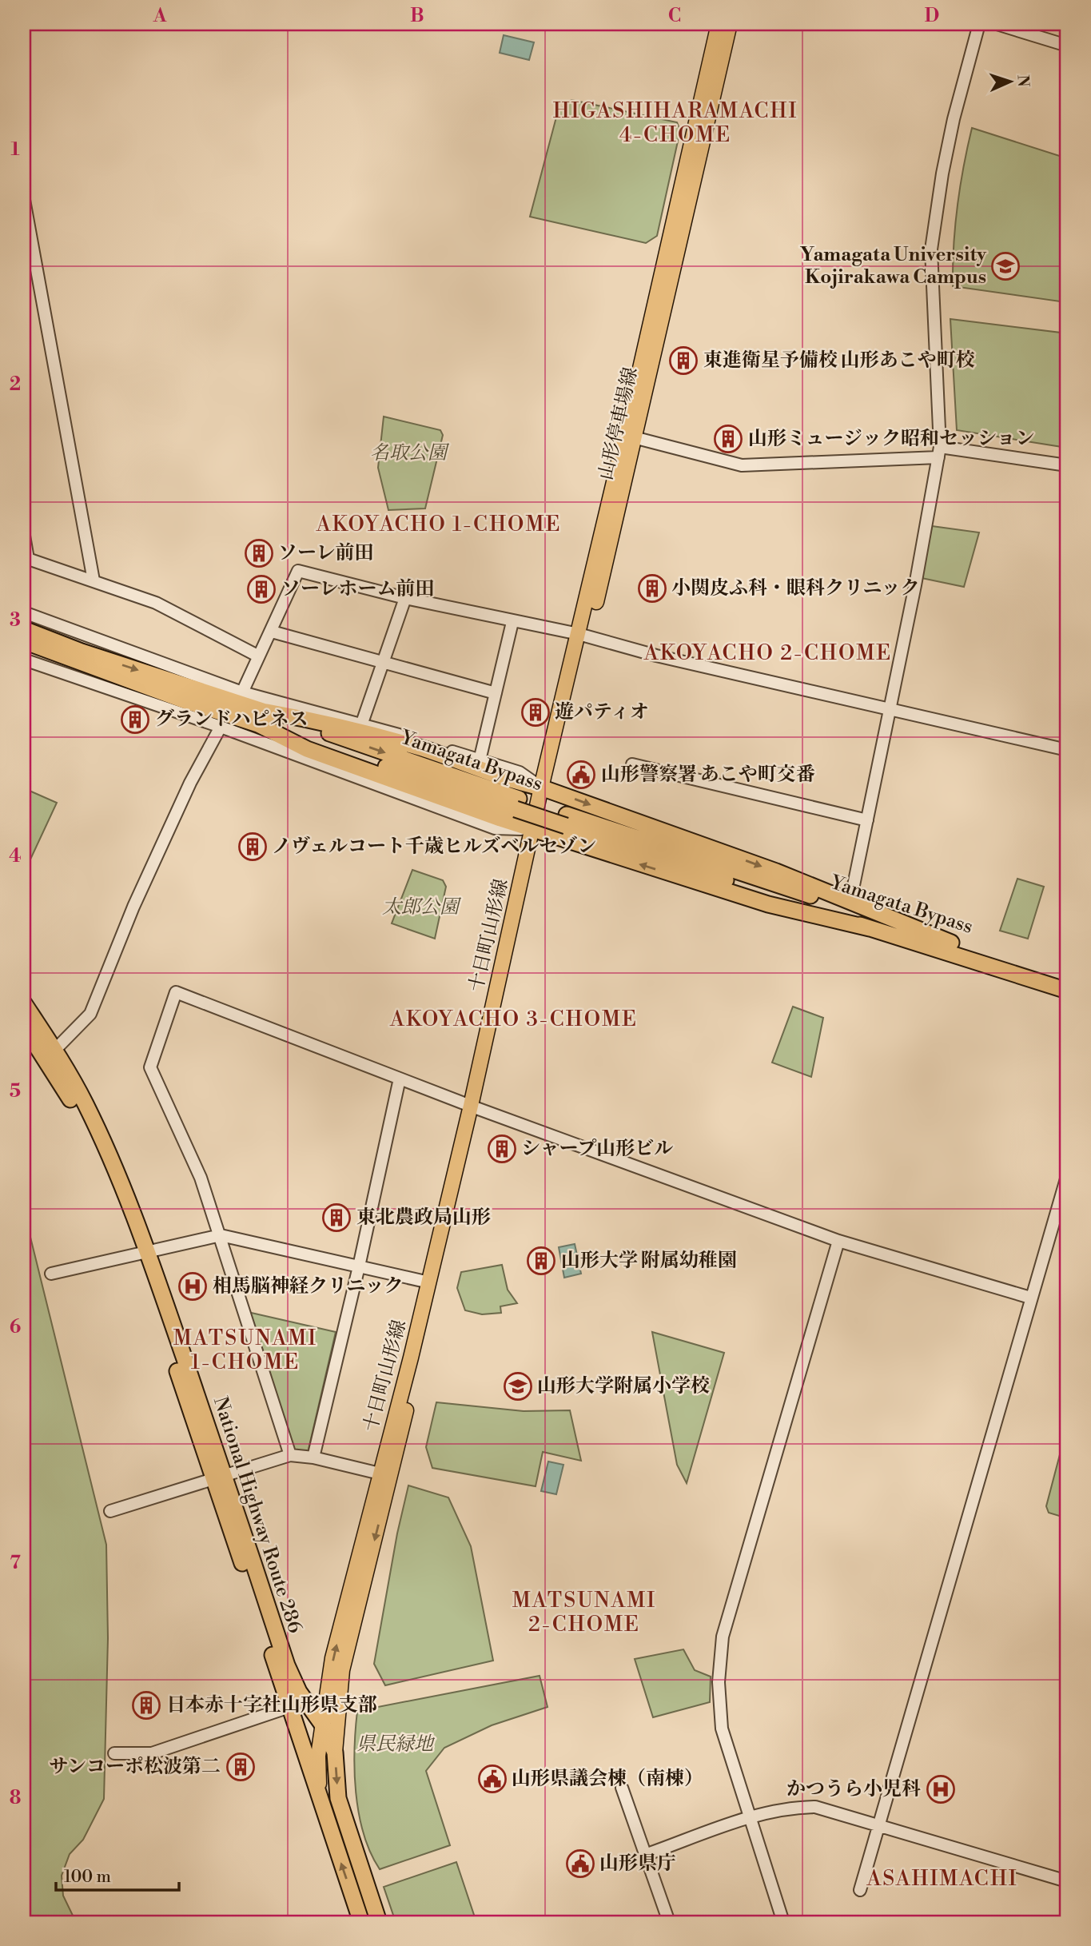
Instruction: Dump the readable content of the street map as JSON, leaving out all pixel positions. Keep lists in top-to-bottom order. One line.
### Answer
{"streets":{"highway":["Yamagata Bypass","National Highway Route 286"],"main road":["山形停車場線","十日町山形線"]},"crossings":[["山形停車場線","十日町山形線"],["十日町山形線","National Highway Route 286"]],"districts":["HIGASHIHARAMACHI 4-CHOME","AKOYACHO 1-CHOME","AKOYACHO 2-CHOME","AKOYACHO 3-CHOME","MATSUNAMI 1-CHOME","MATSUNAMI 2-CHOME","ASAHIMACHI"],"parks":["名取公園","太郎公園","県民緑地"],"places":{"school or university":["Yamagata University Kojirakawa Campus","山形大学附属小学校"],"building":["東進衛星予備校 山形あこや町校","山形ミュージック昭和セッション","ソーレ前田","小関皮ふ科・眼科クリニック","ソーレホーム前田","遊パティオ","グランドハピネス","ノヴェルコート千歳ヒルズベルセゾン","シャープ山形ビル","東北農政局山形","山形大学 附属幼稚園","日本赤十字社山形県支部","サンコーポ松波第二"],"public building":["山形警察署 あこや町交番","山形県議会棟（南棟）","山形県庁"],"hospital":["相馬脳神経クリニック","かつうら小児科"]},"scale_bar":"100 m","north":"right","grid":{"columns":["A","B","C","D"],"rows":["1","2","3","4","5","6","7","8"]}}
